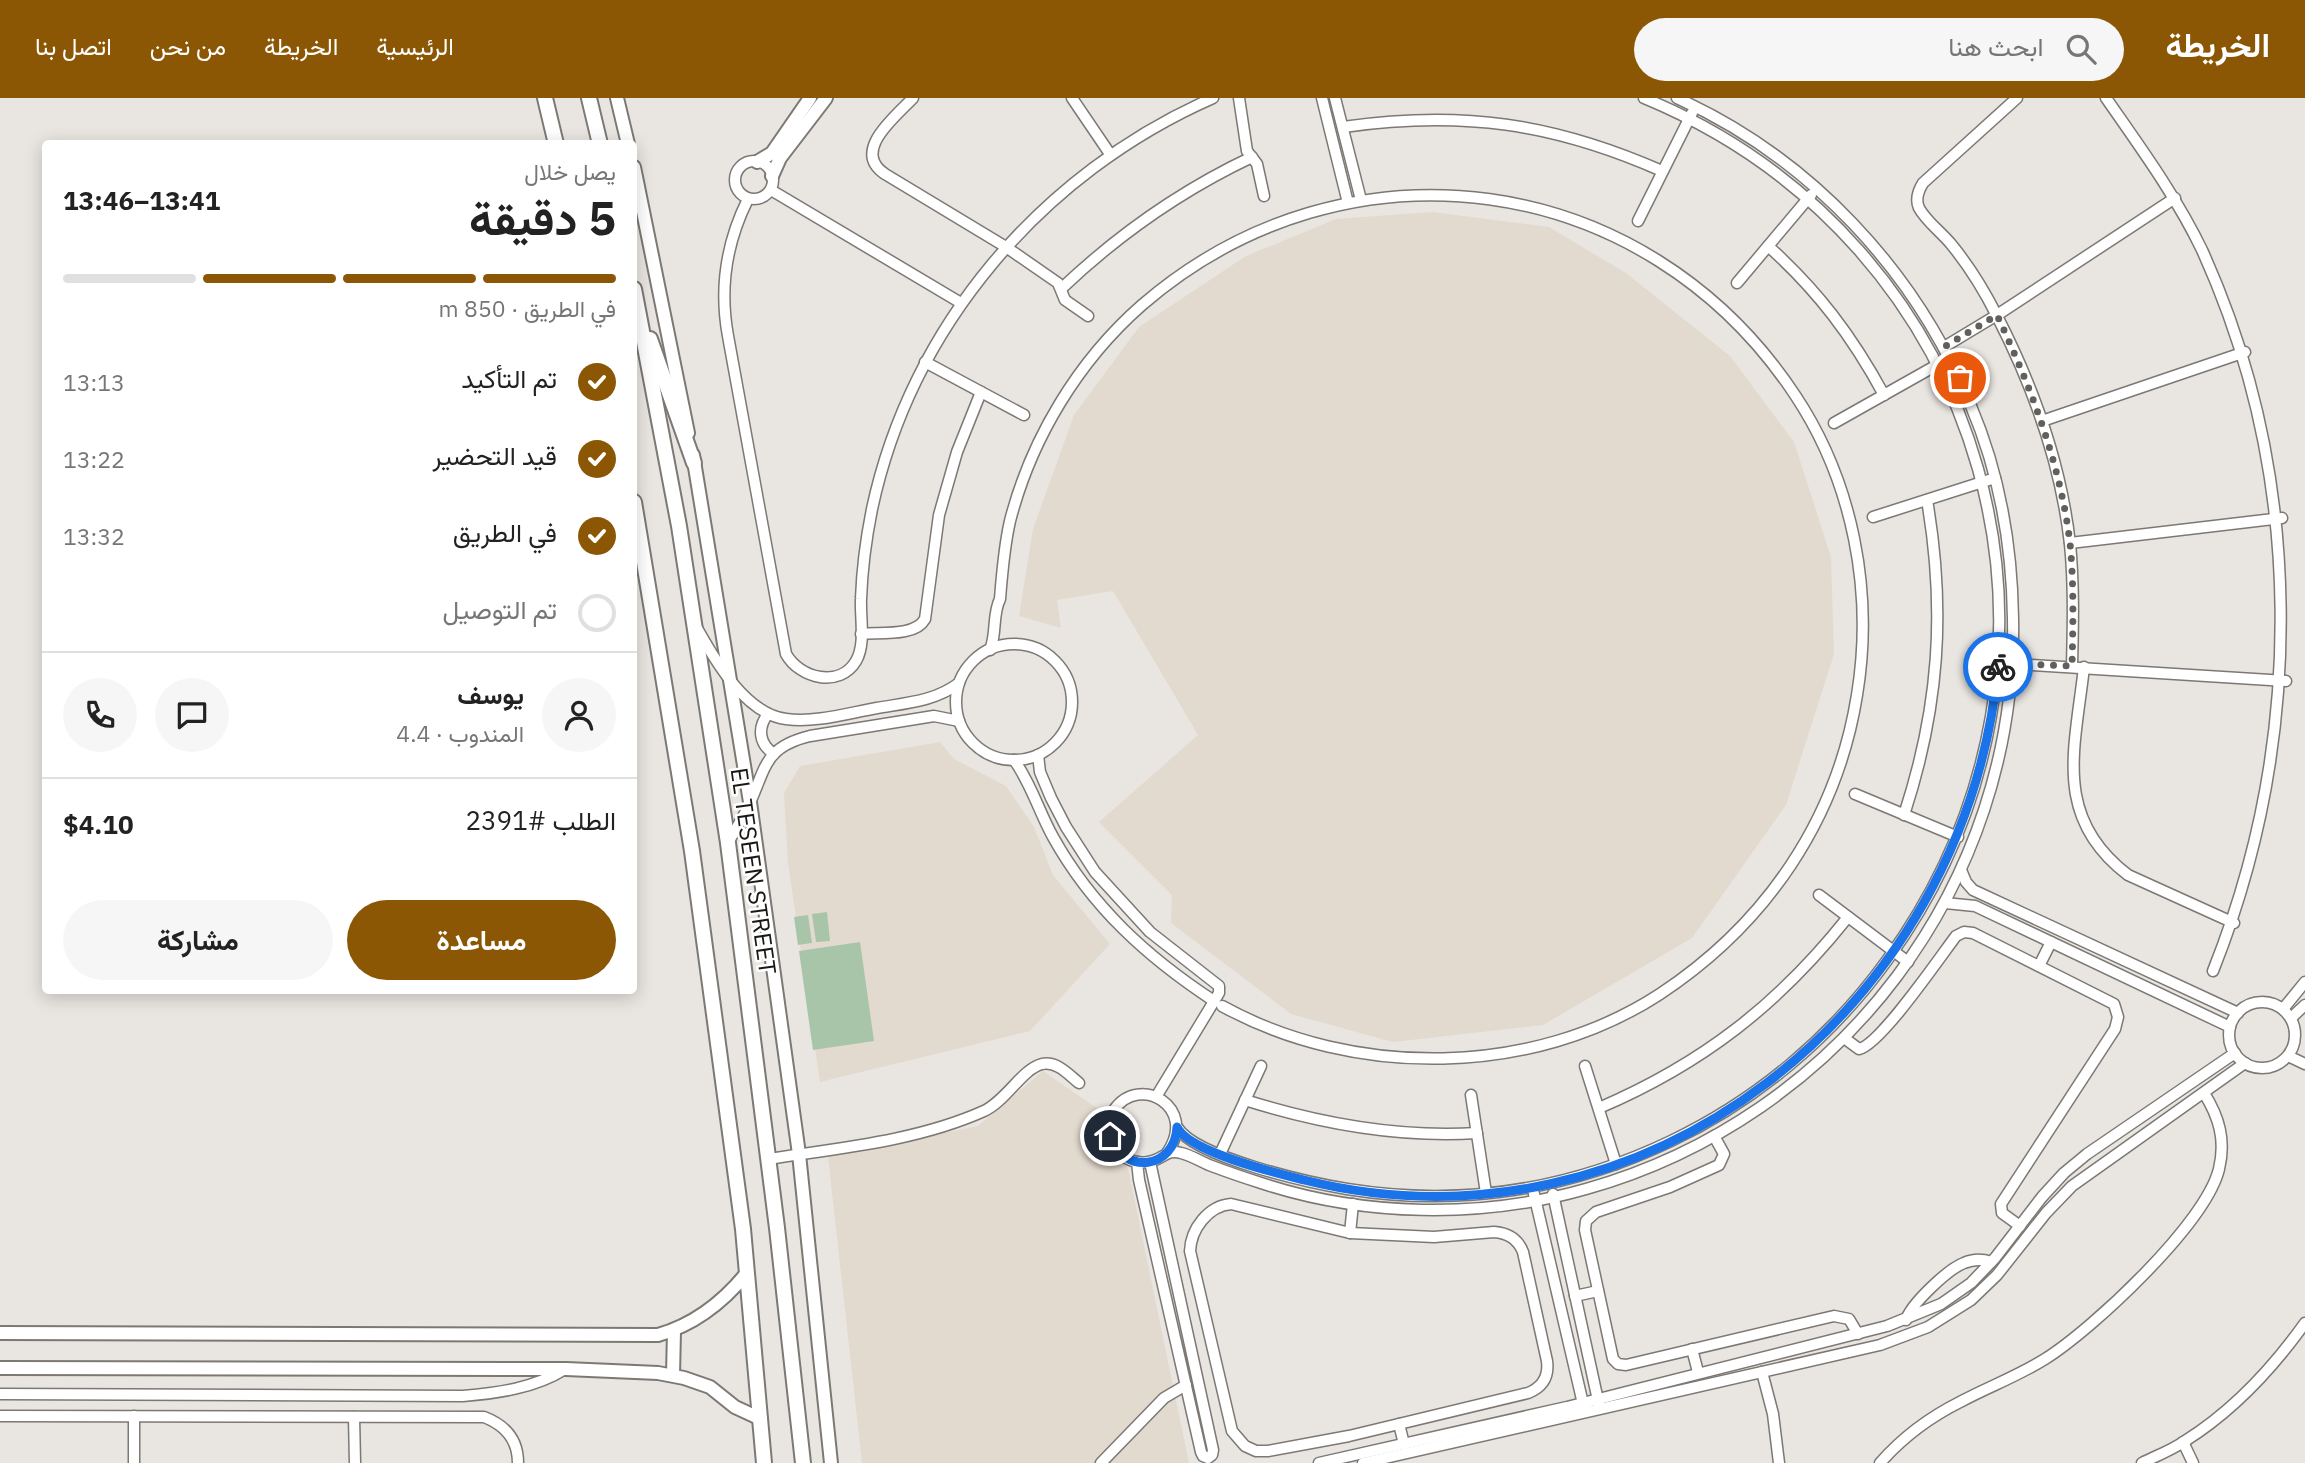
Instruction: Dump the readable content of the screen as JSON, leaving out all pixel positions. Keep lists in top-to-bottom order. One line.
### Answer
{"streets":{"main road":["EL TESEEN STREET"]},"page":{"header":"الخريطة","search":"ابحث هنا","nav":["الرئيسية","الخريطة","من نحن","اتصل بنا"],"heading":["5 دقيقة","يصل خلال","13:41–13:46"],"panel":["يوسف","المندوب · 4.4","الطلب #2391","$4.10"],"bar":"في الطريق · 850 m","list":[["تم التأكيد","13:13"],["قيد التحضير","13:22"],["في الطريق","13:32"],"تم التوصيل"],"buttons":["مساعدة","مشاركة"]}}
